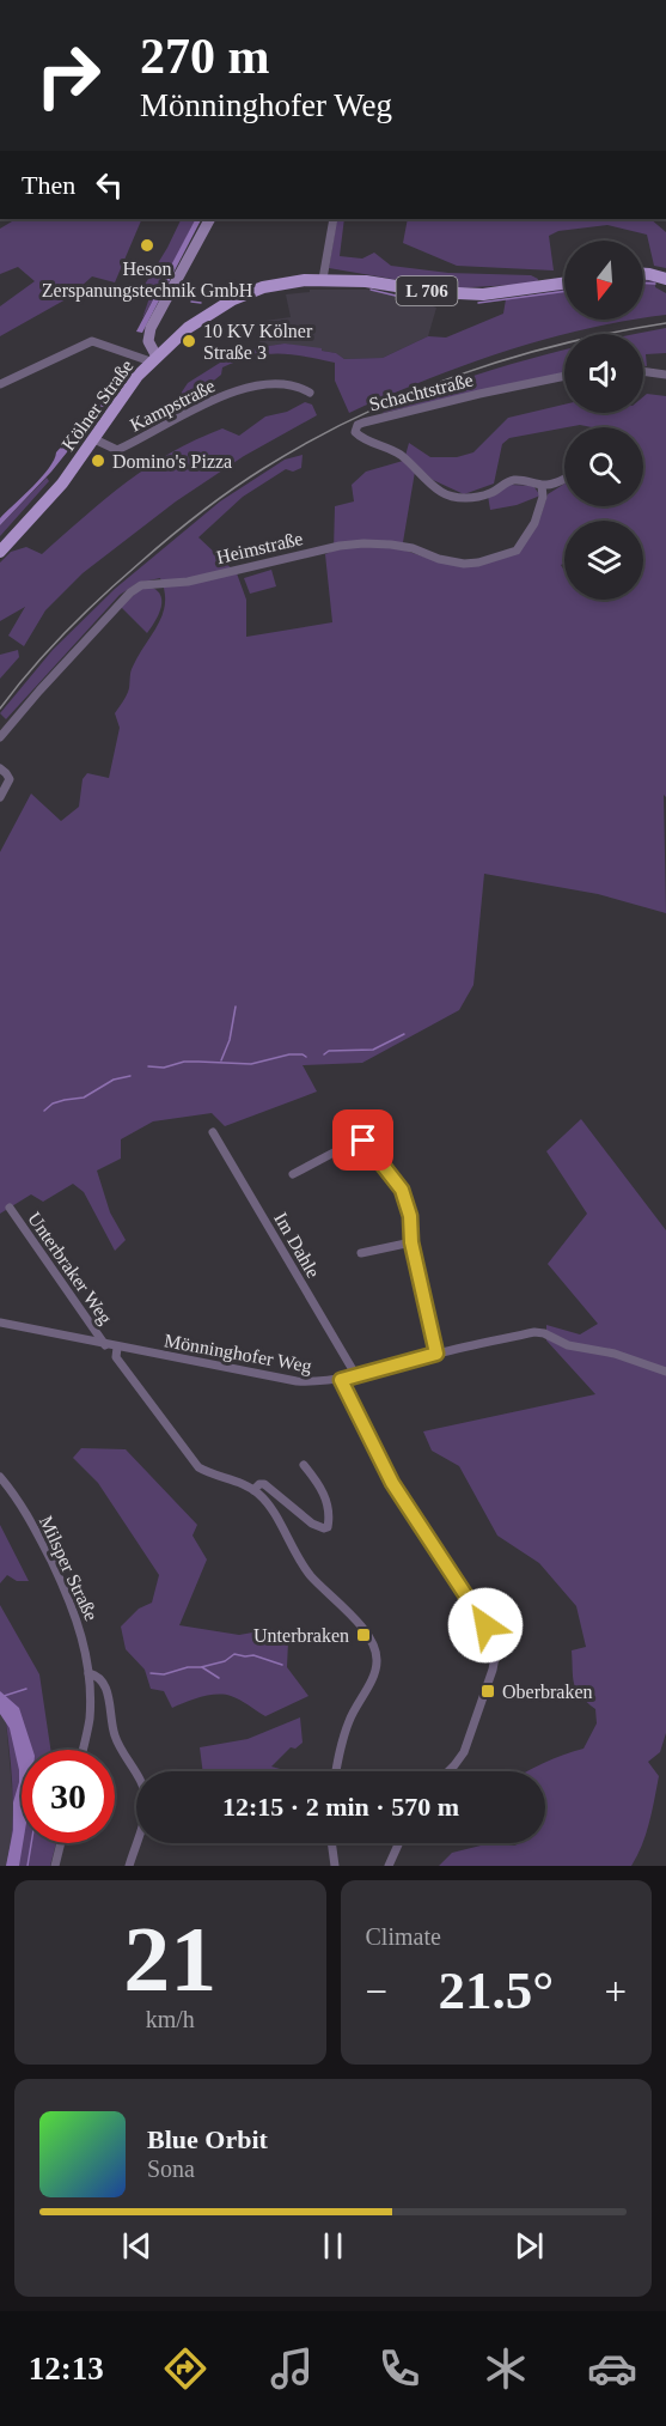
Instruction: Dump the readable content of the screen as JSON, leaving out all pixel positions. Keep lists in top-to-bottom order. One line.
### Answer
{"streets":{"main road":["L 706","Kölner Straße"],"street":["Schachtstraße","Kampstraße","Heimstraße","Im Dahle","Unterbraker Weg","Mönninghofer Weg","Milsper Straße"]},"crossings":[["Schachtstraße","Heimstraße"],["Kölner Straße","Kampstraße"],["Im Dahle","Mönninghofer Weg"],["Unterbraker Weg","Mönninghofer Weg"]],"places":{"other":["Heson Zerspanungstechnik GmbH","10 KV Kölner Straße 3","Domino's Pizza"],"transit":["Unterbraken","Oberbraken"]},"north":"bottom","page":{"turn":["270 m","Mönninghofer Weg"],"then":"Then","limit":"30","trip":"12:15 · 2 min · 570 m","tile":[["21","km/h"],"Climate"],"heat":["−","21.5°","+"],"song":["Blue Orbit","Sona"],"tabs":"12:13"}}
